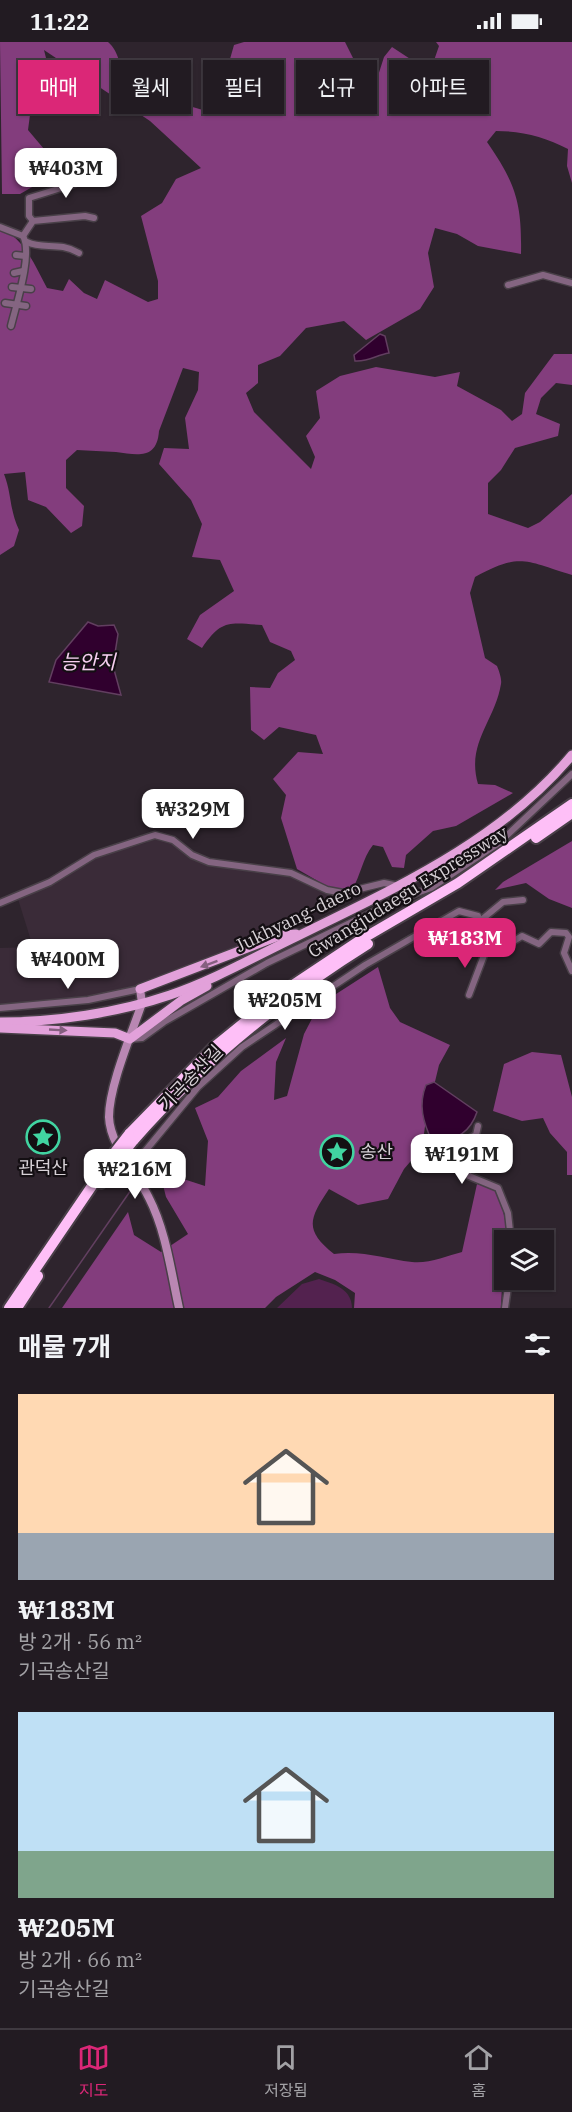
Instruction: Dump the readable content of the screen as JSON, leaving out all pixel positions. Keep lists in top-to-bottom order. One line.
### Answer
{"streets":{"highway":["Gwangjudaegu Expressway"],"main road":["Jukhyang-daero"],"street":["기곡송산길"]},"water":["능안지"],"places":{"place":["관덕산","송산"]},"page":{"status":"11:22","chip":["매매","월세","필터","신규","아파트"],"price":["₩403M","₩329M","₩183M","₩400M","₩205M","₩191M","₩216M"],"heading":"매물 7개","list":[{"name":"₩183M","note":"방 2개 · 56 m² · 기곡송산길"},{"name":"₩205M","note":"방 2개 · 66 m² · 기곡송산길"}],"tabs":["지도","저장됨","홈"]}}
